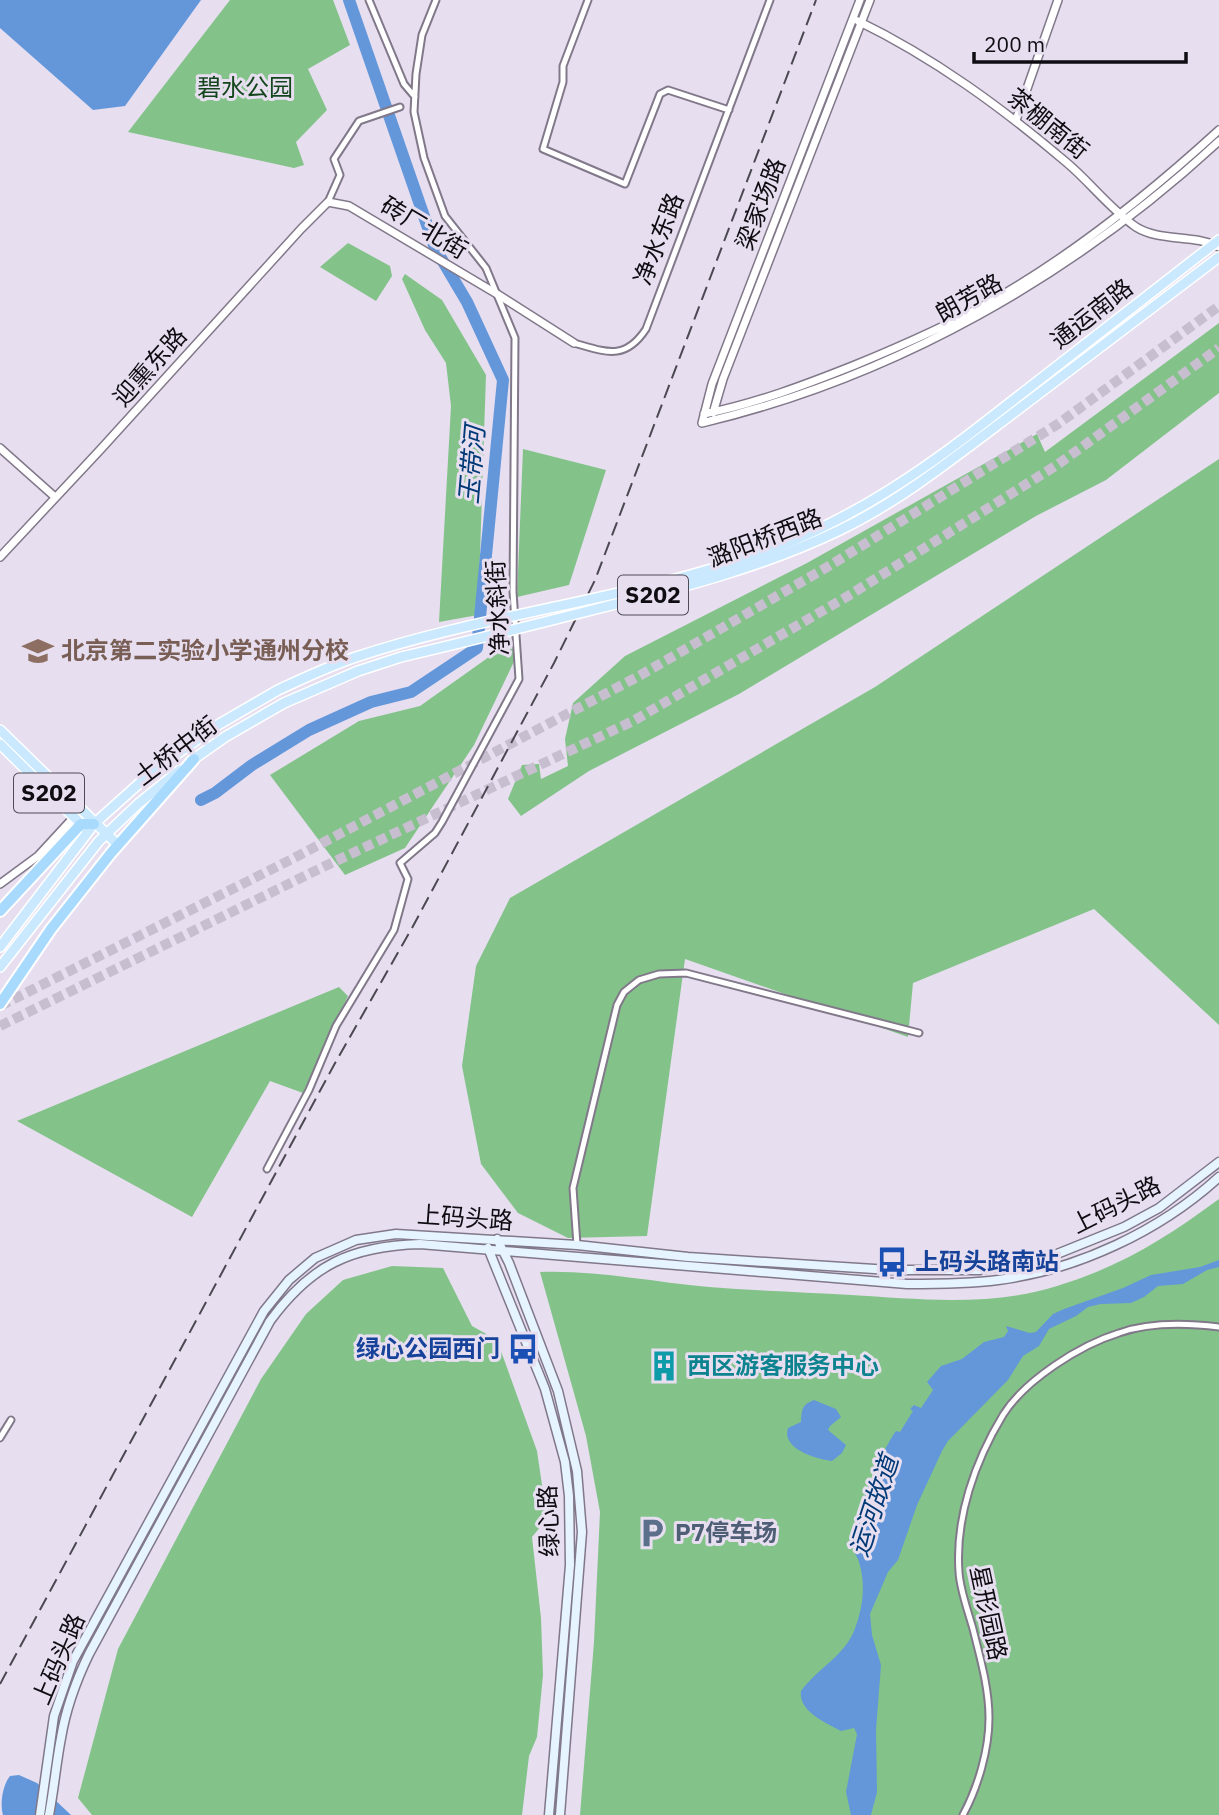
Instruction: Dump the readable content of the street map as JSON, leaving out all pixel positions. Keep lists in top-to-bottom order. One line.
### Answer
{"streets":{"main road":["通运南路","潞阳桥西路","S202","土桥中街","上码头路","绿心路"],"street":["茶棚南街","梁家场路","砖厂北街","净水东路","朗芳路","迎熏东路","净水斜街","星形园路"]},"crossings":[["茶棚南街","梁家场路"],["茶棚南街","朗芳路"],["茶棚南街","通运南路"],["梁家场路","朗芳路"],["砖厂北街","净水东路"],["砖厂北街","迎熏东路"],["砖厂北街","净水斜街"],["净水东路","净水斜街"],["通运南路","潞阳桥西路"],["潞阳桥西路","S202"],["潞阳桥西路","土桥中街"],["S202","土桥中街"],["上码头路","绿心路"]],"water":["玉带河","运河故道"],"parks":["碧水公园"],"places":{"school or university":["北京第二实验小学通州分校"],"bus stop":["上码头路南站","绿心公园西门"],"building":["西区游客服务中心"],"parking":["P7停车场"]},"scale_bar":"200 m"}
